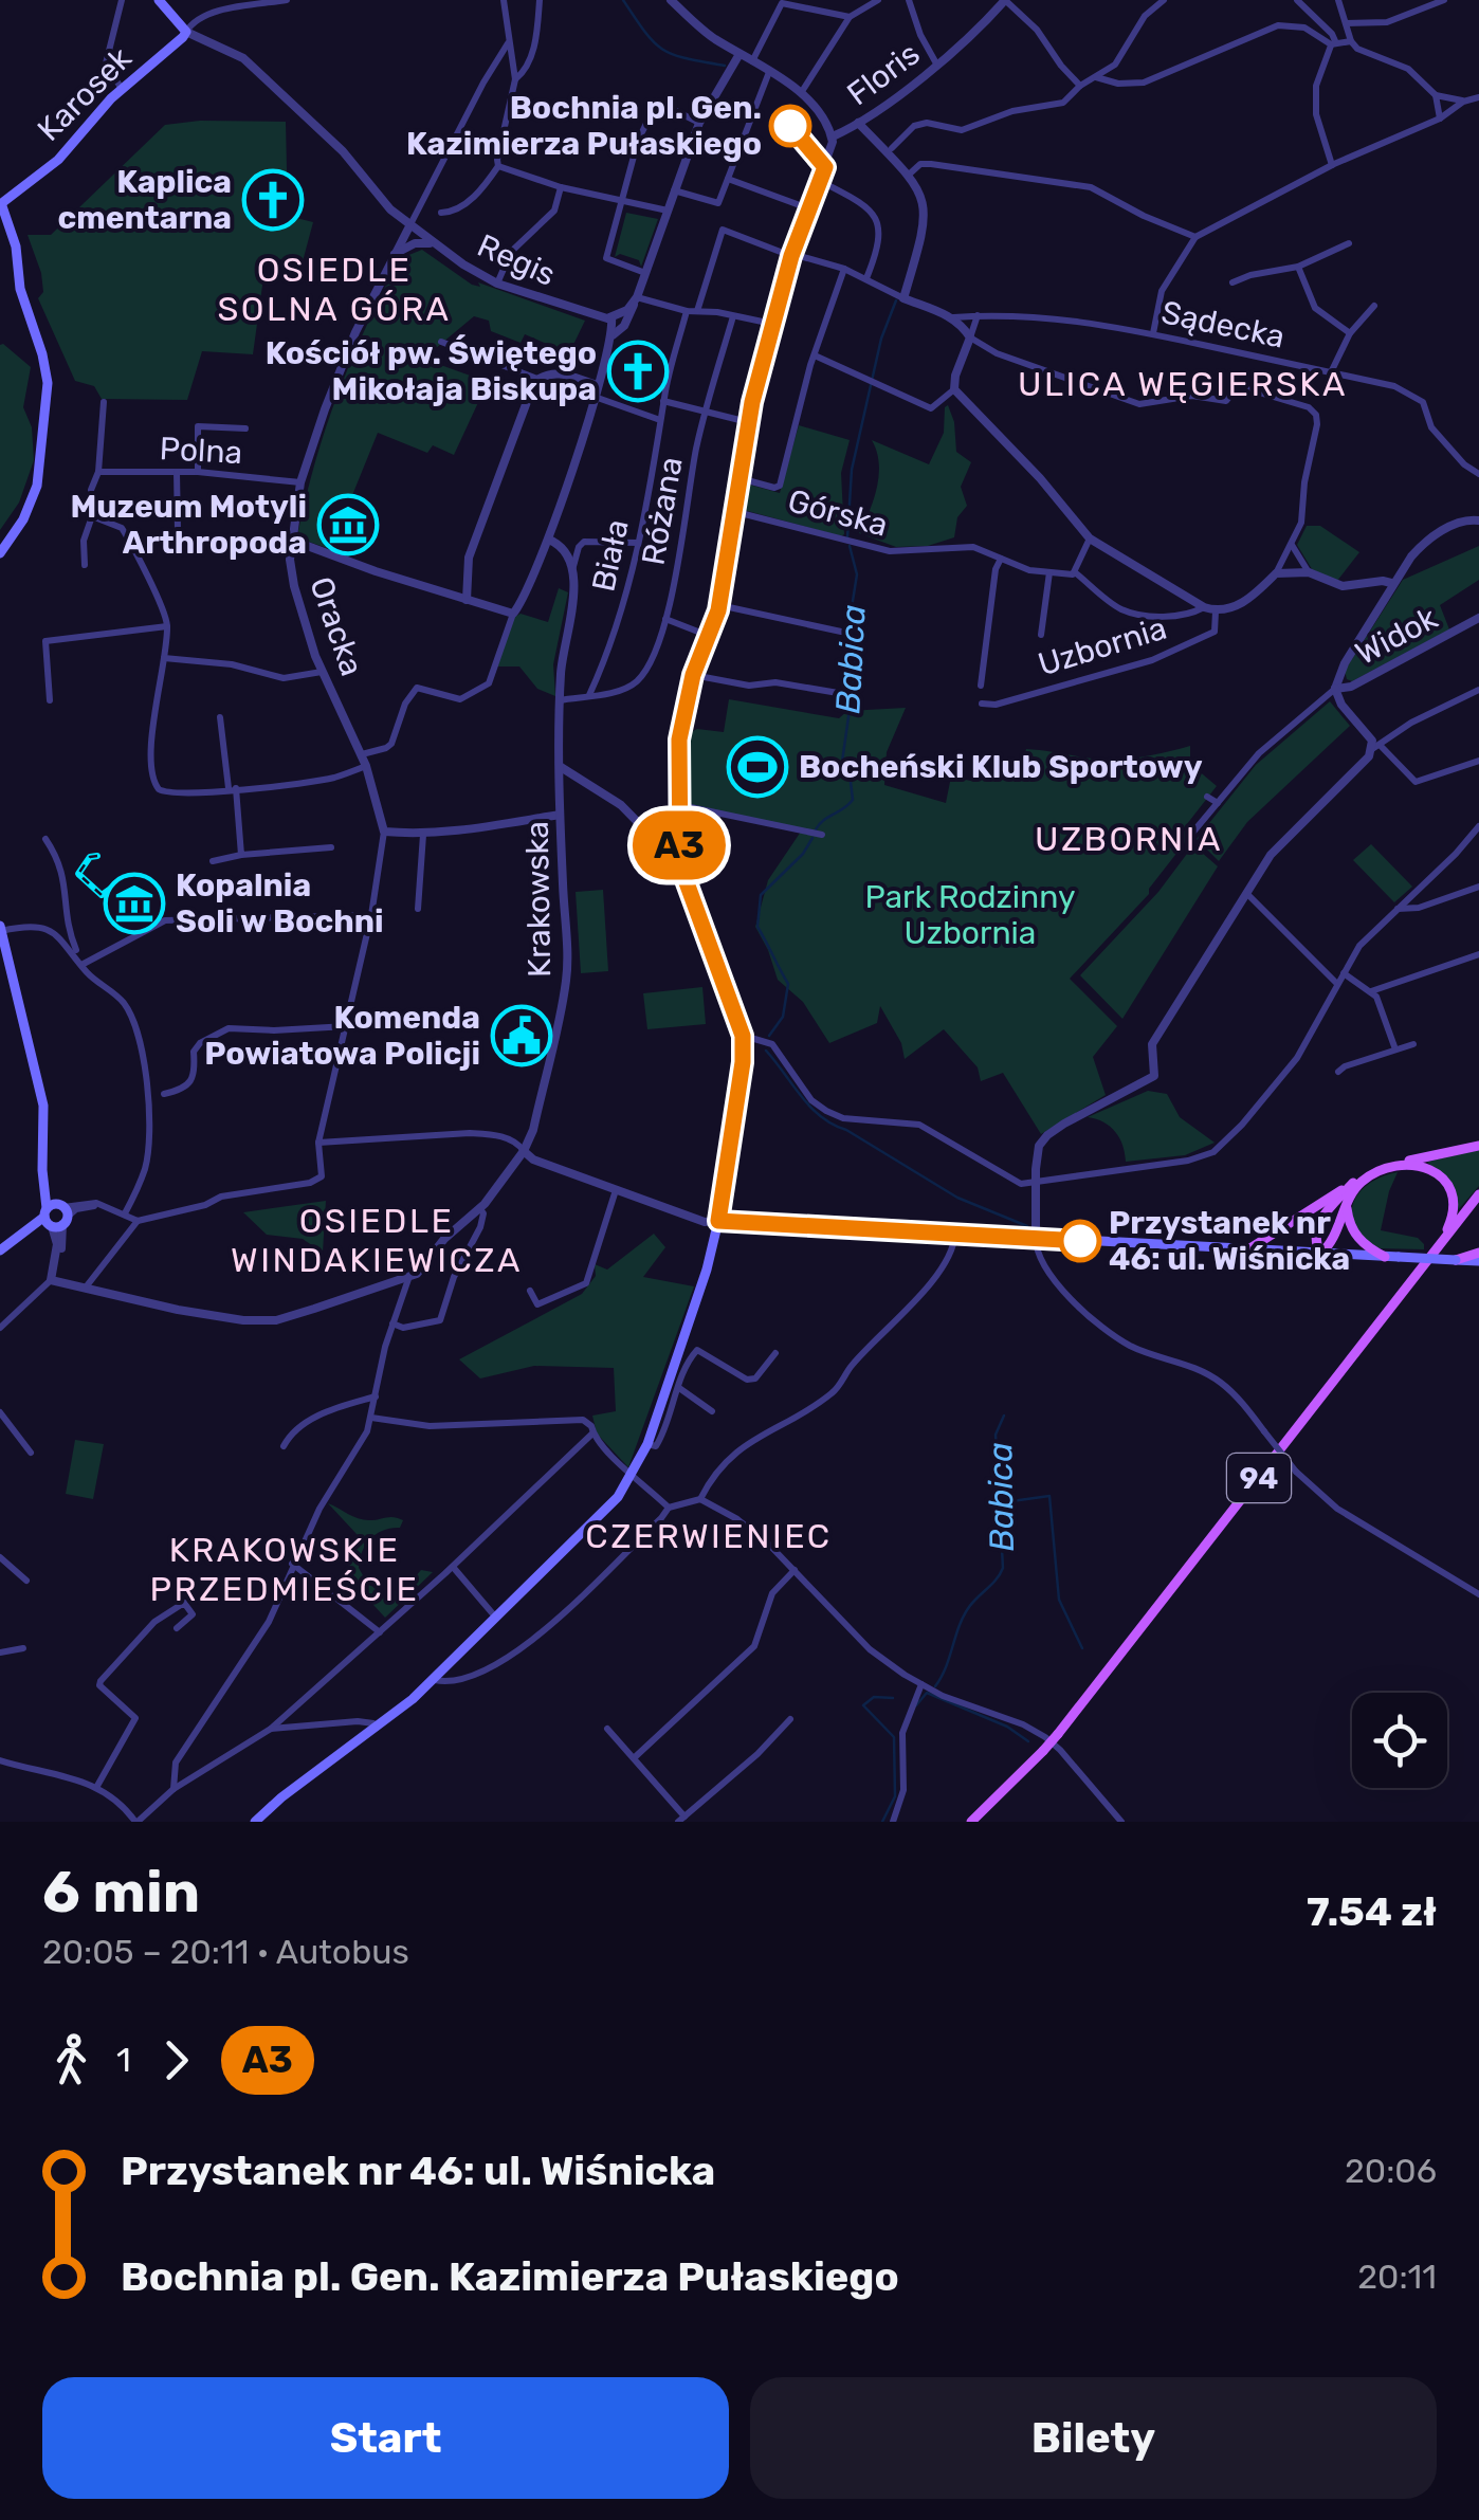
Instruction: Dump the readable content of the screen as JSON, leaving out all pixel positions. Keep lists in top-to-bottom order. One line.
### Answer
{"streets":{"main road":["Karosek","94"],"street":["Floris","Regis","Sądecka","Polna","Różana","Górska","Biała","Oracka","Widok","Uzbornia","Krakowska"]},"crossings":[["Karosek","Regis"],["Regis","Oracka"],["Polna","Oracka"],["Różana","Biała"],["Różana","Krakowska"]],"districts":["OSIEDLE SOLNA GÓRA","ULICA WĘGIERSKA","UZBORNIA","OSIEDLE WINDAKIEWICZA","CZERWIENIEC","KRAKOWSKIE PRZEDMIEŚCIE"],"water":["Babica"],"parks":["Park Rodzinny Uzbornia"],"places":{"other":["Bochnia pl. Gen. Kazimierza Pułaskiego","Przystanek nr 46: ul. Wiśnicka"],"church":["Kaplica cmentarna","Kościół pw. Świętego Mikołaja Biskupa"],"museum":["Muzeum Motyli Arthropoda","Kopalnia Soli w Bochni"],"sports":["Bocheński Klub Sportowy"],"public building":["Komenda Powiatowa Policji"]},"lines":["bus line A3"],"page":{"on_map":"A3","heading":["6 min","20:05 – 20:11 · Autobus","7.54 zł"],"legs":["1","A3"],"list":[{"name":"Przystanek nr 46: ul. Wiśnicka","value":"20:06"},{"name":"Bochnia pl. Gen. Kazimierza Pułaskiego","value":"20:11"}],"buttons":["Start","Bilety"]}}
